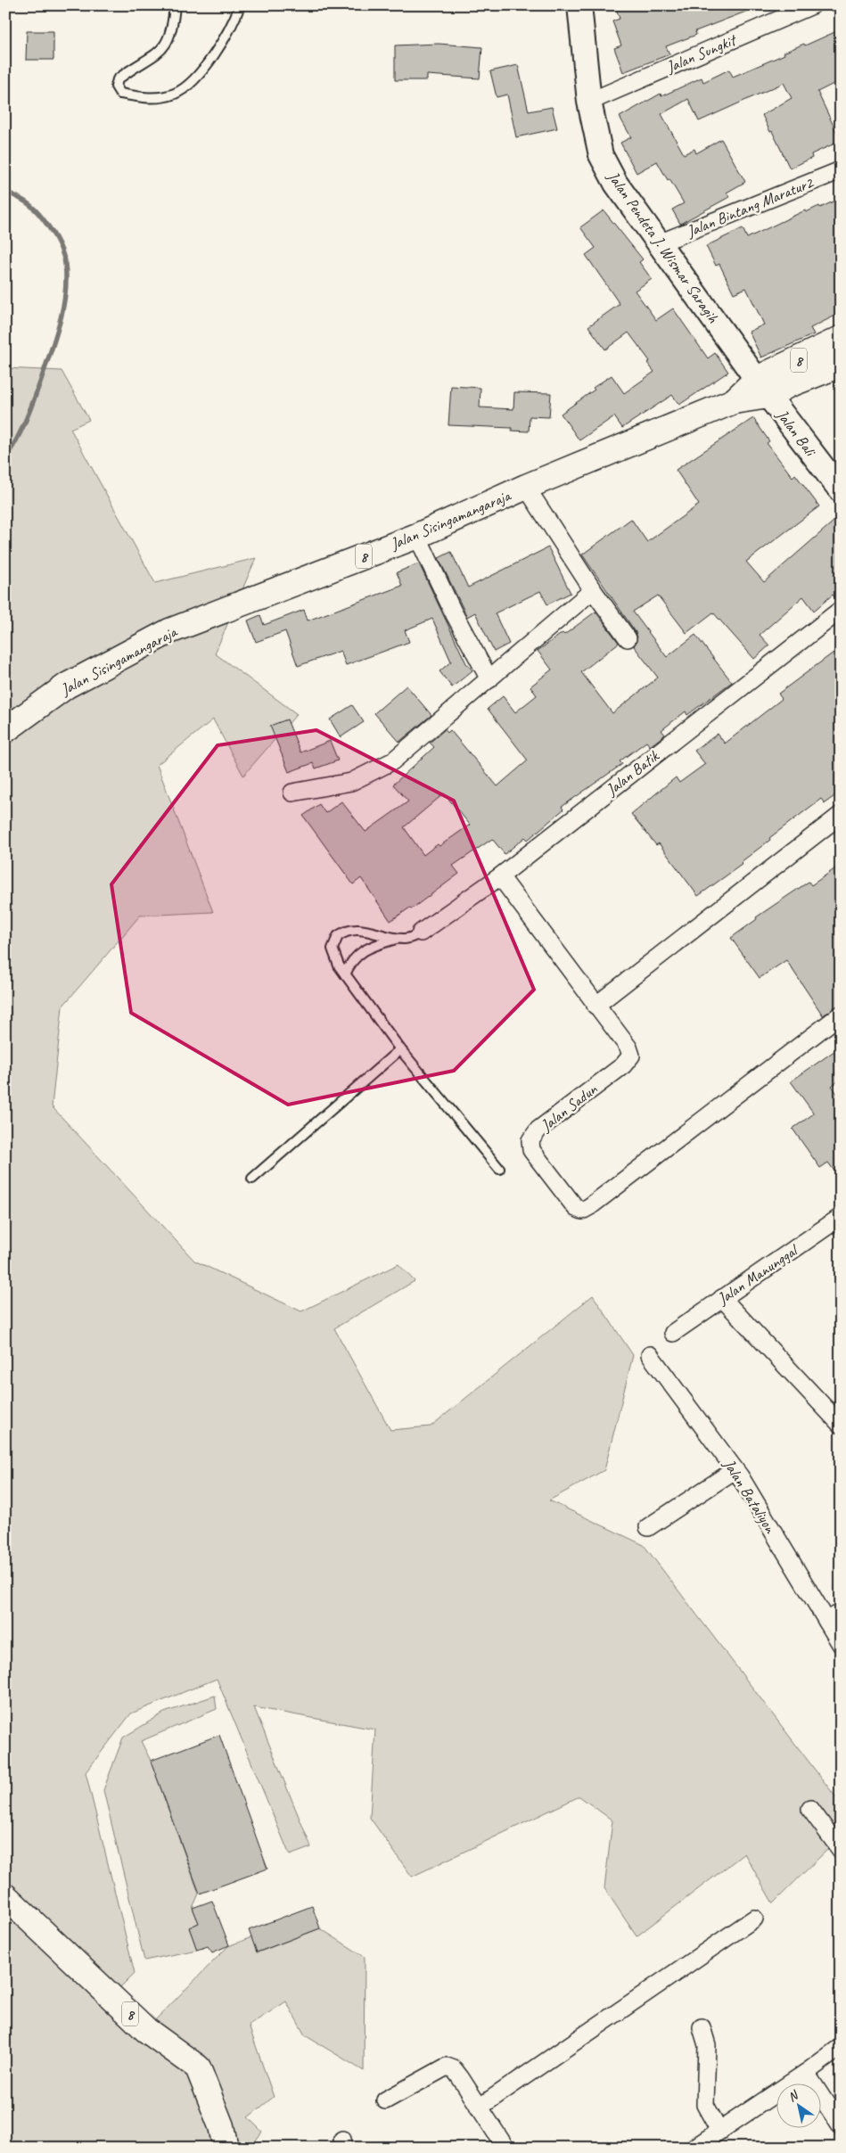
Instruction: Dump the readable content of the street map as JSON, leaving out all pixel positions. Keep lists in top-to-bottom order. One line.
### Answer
{"streets":{"highway":["8","Jalan Sisingamangaraja"],"street":["Jalan Sungkit","Jalan Bintang Maratur2","Jalan Pendeta J. Wismar Saragih","Jalan Bali","Jalan Batik","Jalan Sadun","Jalan Manunggal","Jalan Bataliyon"]},"crossings":[["Jalan Sungkit","Jalan Pendeta J. Wismar Saragih"],["Jalan Bintang Maratur2","Jalan Pendeta J. Wismar Saragih"],["Jalan Pendeta J. Wismar Saragih","8"],["Jalan Pendeta J. Wismar Saragih","Jalan Bali"],["Jalan Pendeta J. Wismar Saragih","Jalan Sisingamangaraja"],["8","Jalan Bali"],["8","Jalan Sisingamangaraja"],["Jalan Bali","Jalan Sisingamangaraja"],["Jalan Batik","Jalan Sadun"]],"north":"top left"}
